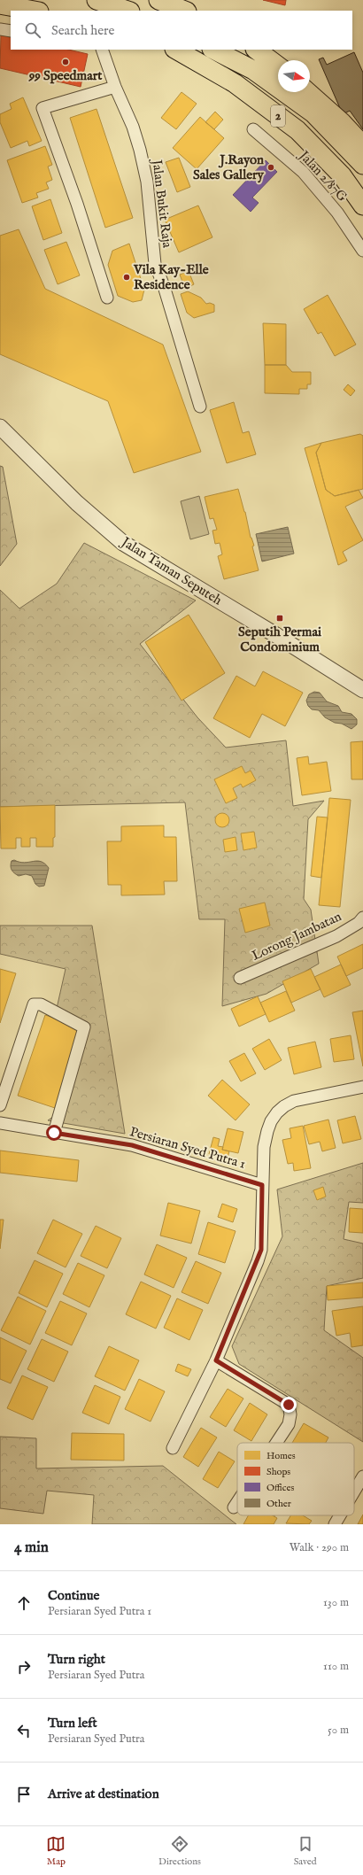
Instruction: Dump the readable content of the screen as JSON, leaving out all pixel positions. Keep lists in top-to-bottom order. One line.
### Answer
{"streets":{"main road":["2"],"street":["Jalan 2/87G","Jalan Bukit Raja","Jalan Taman Seputeh","Lorong Jambatan","Persiaran Syed Putra 1"]},"places":{"other":["99 Speedmart","J.Rayon Sales Gallery","Vila Kay-Elle Residence"],"transit":["Seputih Permai Condominium"]},"legend":["Homes","Shops","Offices","Other"],"north":"right","page":{"search":"Search here","heading":["4 min","Walk · 290 m"],"list":[["Continue","Persiaran Syed Putra 1","130 m"],["Turn right","Persiaran Syed Putra","110 m"],["Turn left","Persiaran Syed Putra","50 m"],"Arrive at destination"],"nav":["Map","Directions","Saved"]}}
